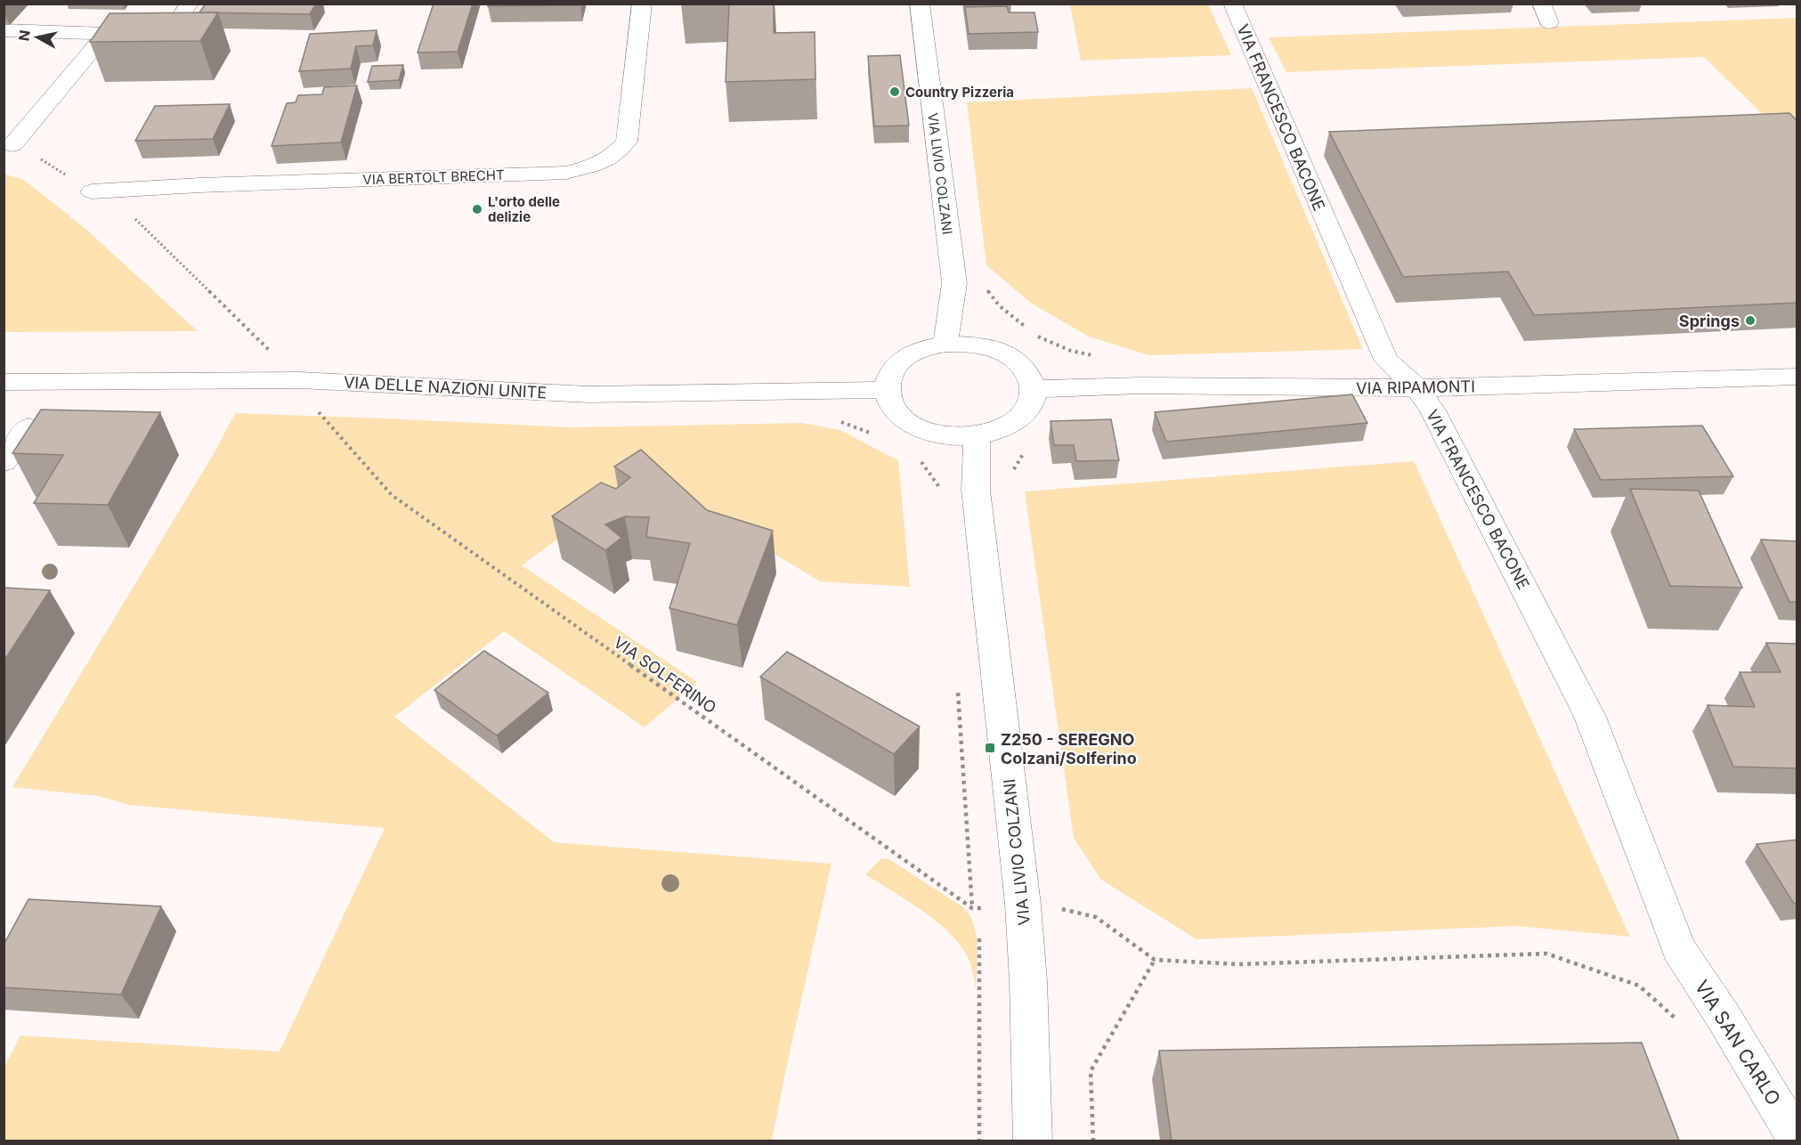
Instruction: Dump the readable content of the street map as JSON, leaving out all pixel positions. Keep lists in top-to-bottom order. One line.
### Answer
{"streets":{"street":["VIA FRANCESCO BACONE","VIA LIVIO COLZANI","VIA BERTOLT BRECHT","VIA DELLE NAZIONI UNITE","VIA RIPAMONTI","VIA SAN CARLO"],"path":["VIA SOLFERINO"]},"crossings":[["VIA FRANCESCO BACONE","VIA RIPAMONTI"],["VIA FRANCESCO BACONE","VIA SAN CARLO"],["VIA LIVIO COLZANI","VIA DELLE NAZIONI UNITE"],["VIA LIVIO COLZANI","VIA RIPAMONTI"],["VIA BERTOLT BRECHT","VIA SOLFERINO"],["VIA DELLE NAZIONI UNITE","VIA RIPAMONTI"],["VIA DELLE NAZIONI UNITE","VIA SOLFERINO"]],"places":{"other":["Country Pizzeria","L'orto delle delizie","Springs"],"transit":["Z250 - SEREGNO Colzani/Solferino"]},"north":"left"}
